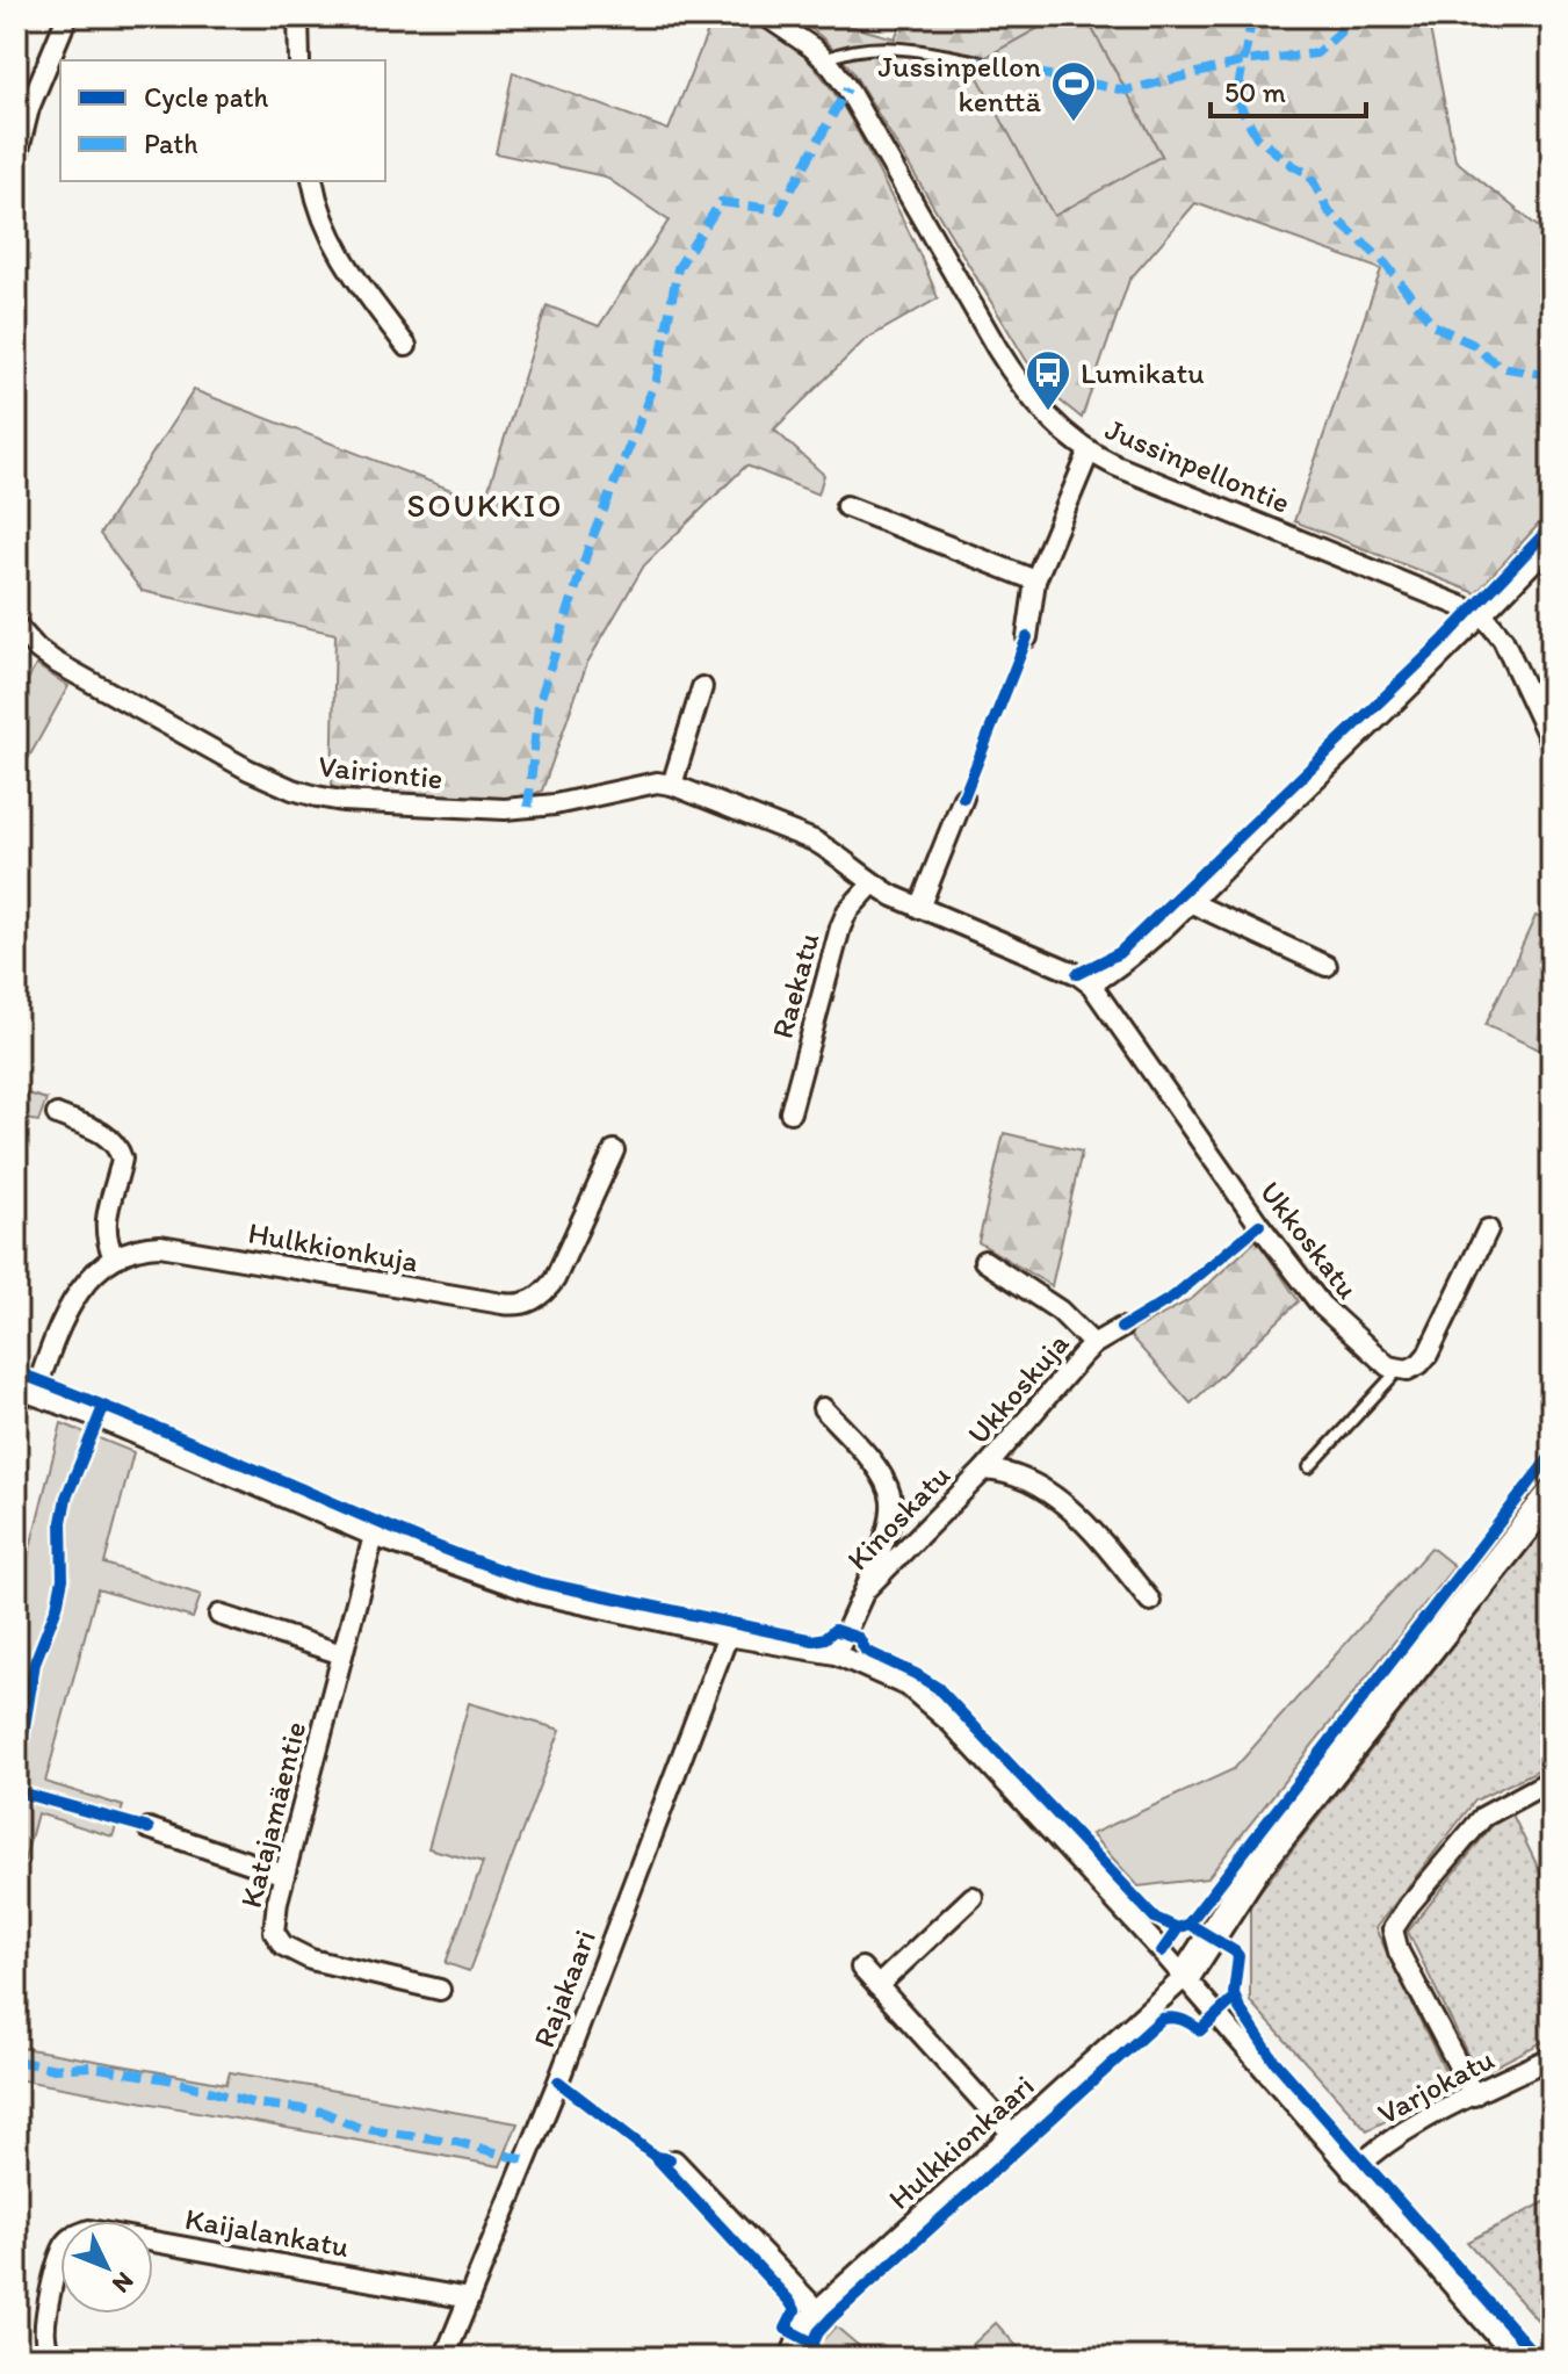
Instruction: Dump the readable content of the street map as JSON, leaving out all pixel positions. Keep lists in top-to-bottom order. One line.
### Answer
{"streets":{"street":["Jussinpellontie","Vairiontie","Raekatu","Ukkoskatu","Hulkkionkuja","Ukkoskuja","Kinoskatu","Katajamäentie","Rajakaari","Varjokatu","Hulkkionkaari","Kaijalankatu"]},"crossings":[["Ukkoskuja","Kinoskatu"],["Rajakaari","Kaijalankatu"]],"districts":["SOUKKIO"],"places":{"sports":["Jussinpellon kenttä"],"bus stop":["Lumikatu"]},"legend":["Cycle path","Path"],"scale_bar":"50 m","north":"bottom right"}
